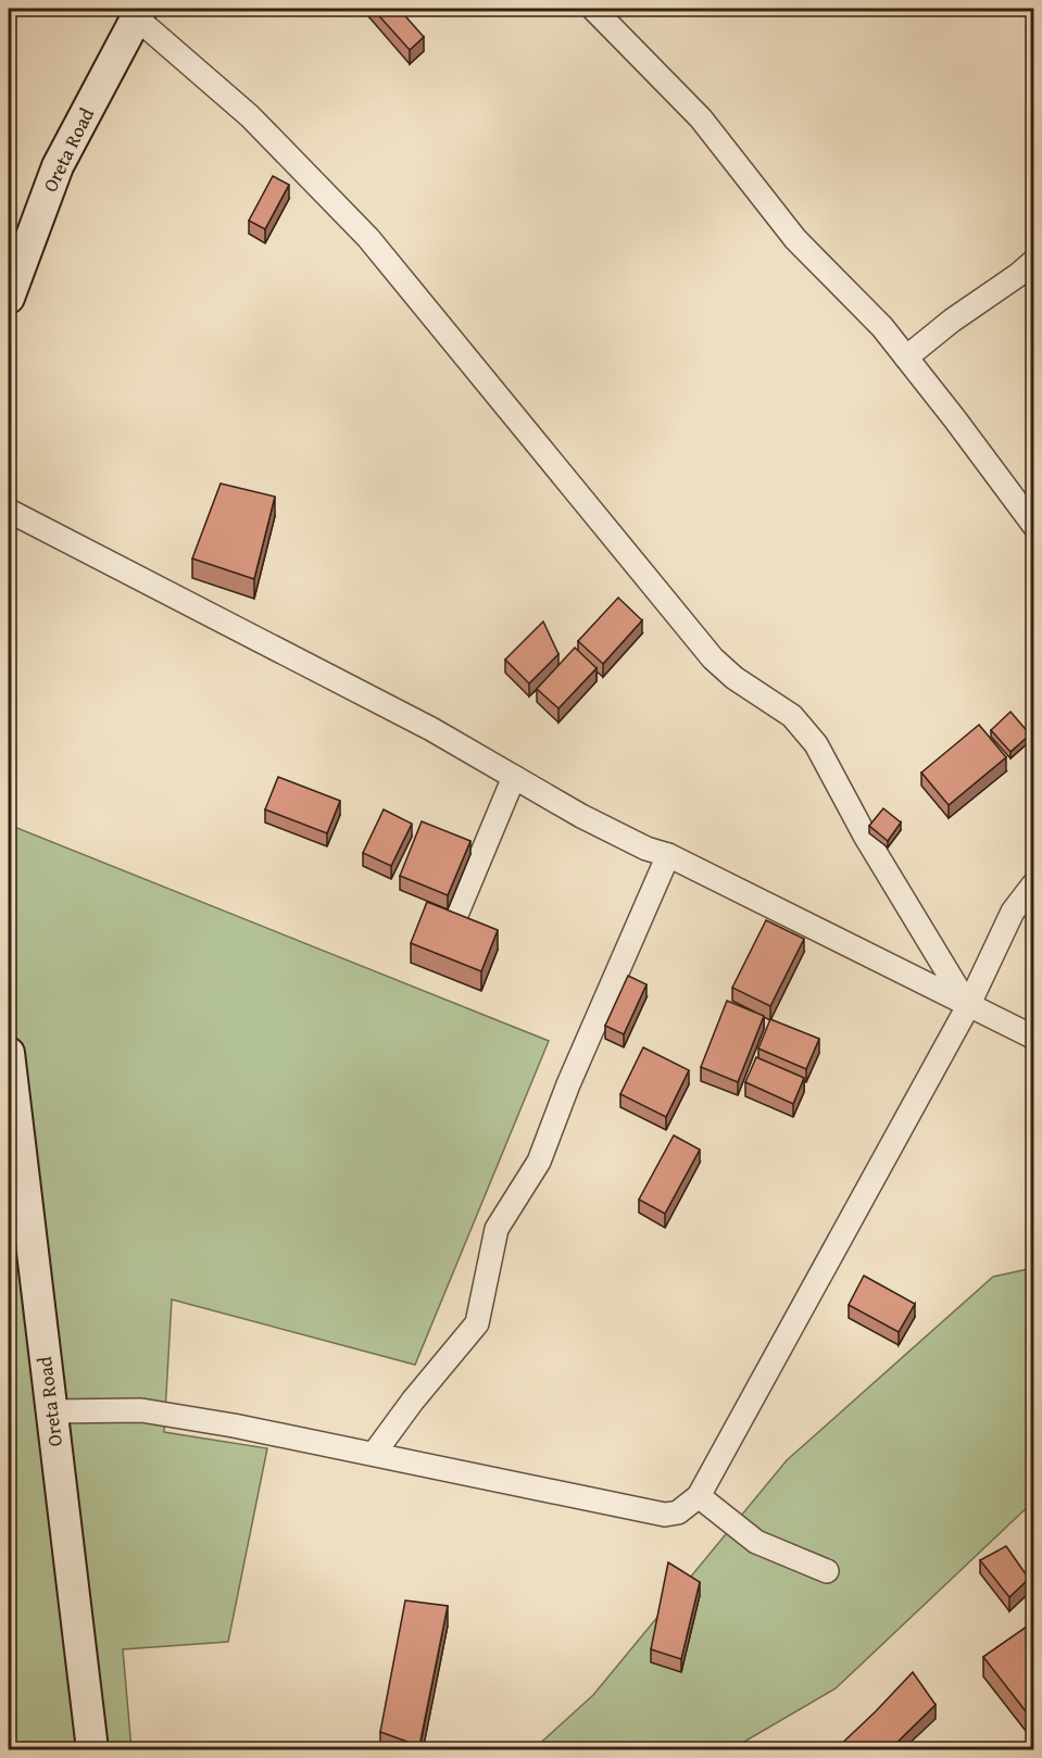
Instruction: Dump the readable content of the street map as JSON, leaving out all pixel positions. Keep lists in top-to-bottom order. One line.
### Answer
{"streets":{"street":["Oreta Road"]}}
